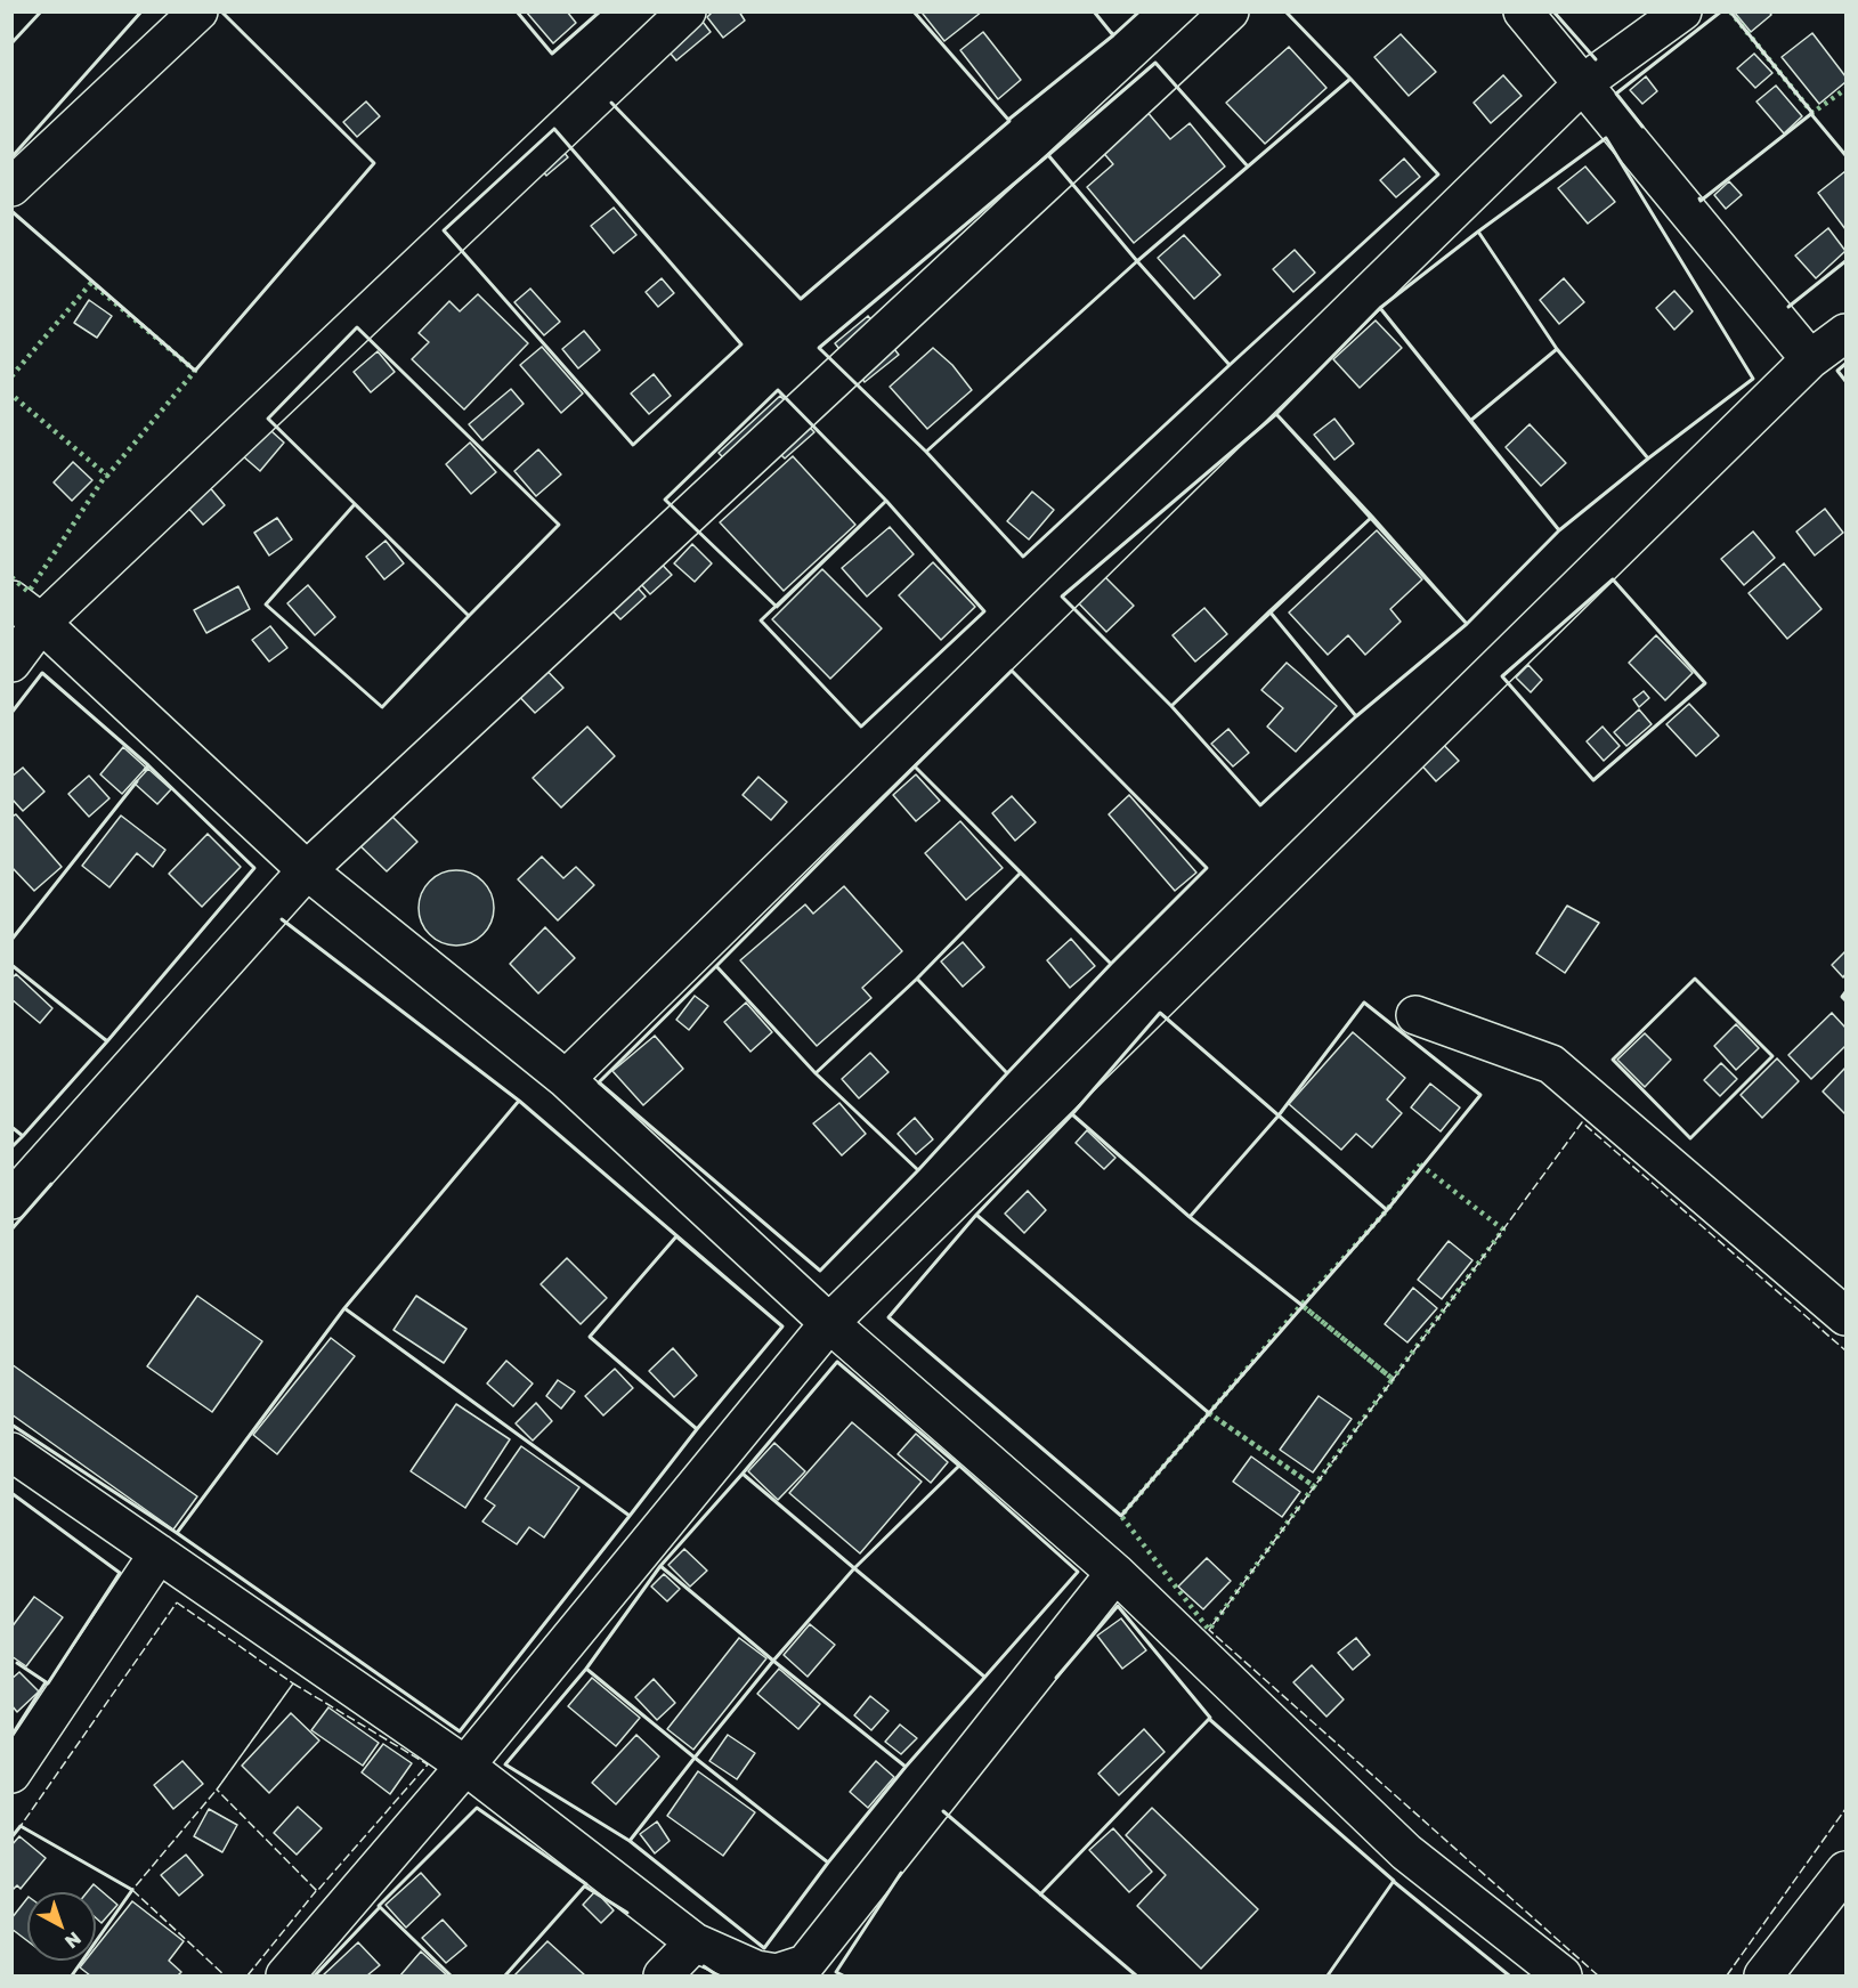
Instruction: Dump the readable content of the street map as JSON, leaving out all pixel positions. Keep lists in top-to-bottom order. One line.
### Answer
{"north":"bottom right"}
